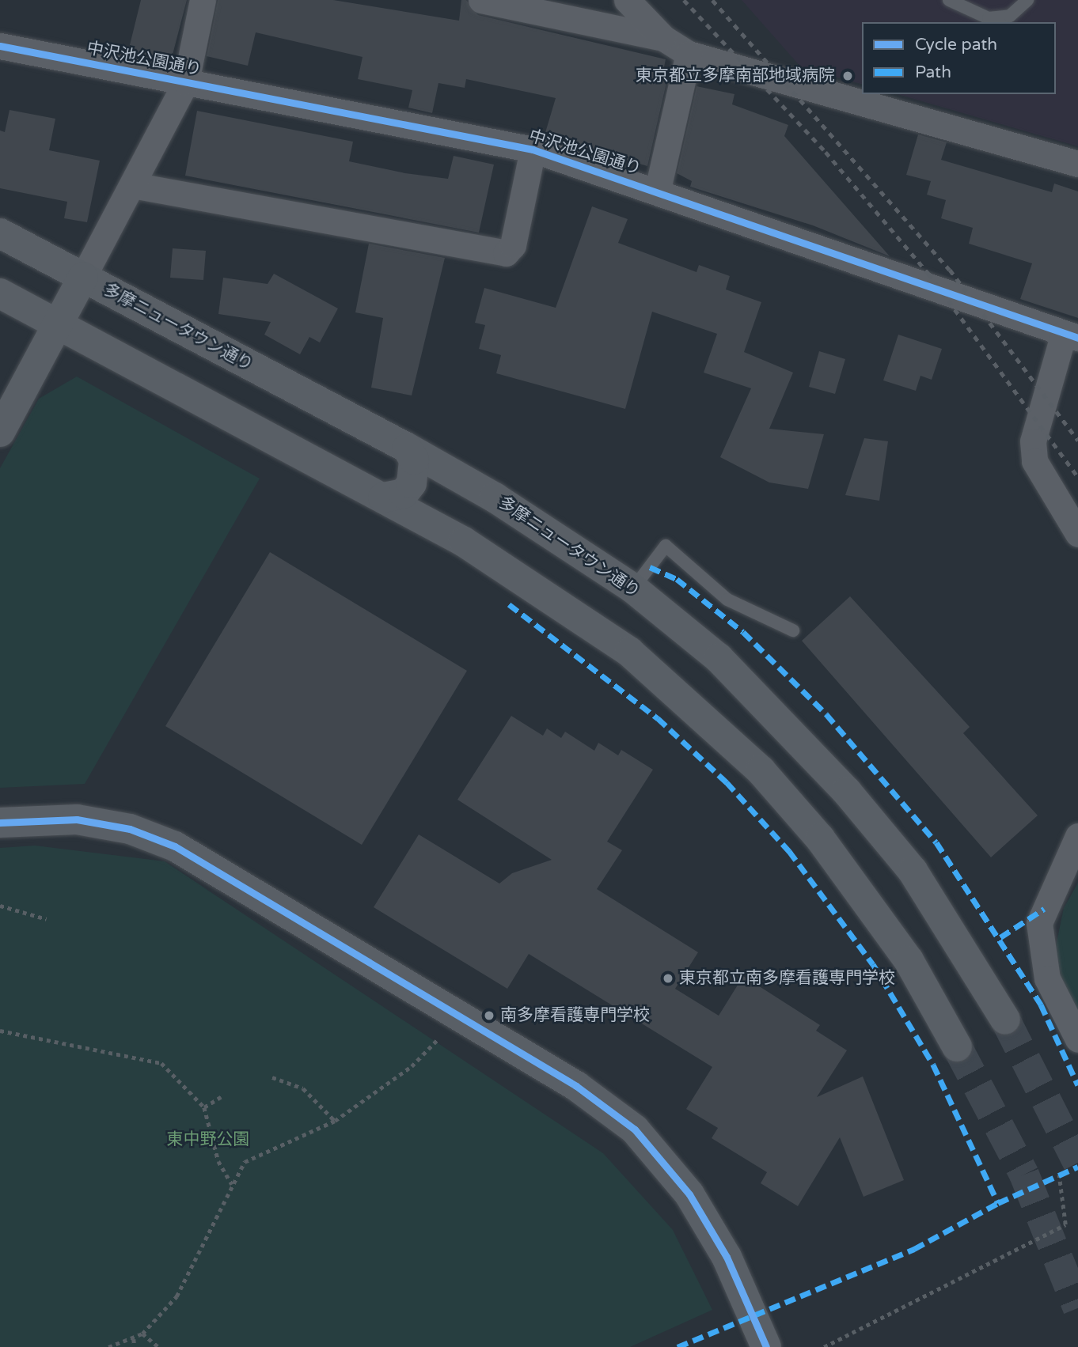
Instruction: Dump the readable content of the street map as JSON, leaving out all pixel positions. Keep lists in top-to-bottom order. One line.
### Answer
{"streets":{"main road":["多摩ニュータウン通り"],"street":["中沢池公園通り"]},"parks":["東中野公園"],"places":["東京都立多摩南部地域病院","東京都立南多摩看護専門学校","南多摩看護専門学校"],"legend":["Cycle path","Path"]}
